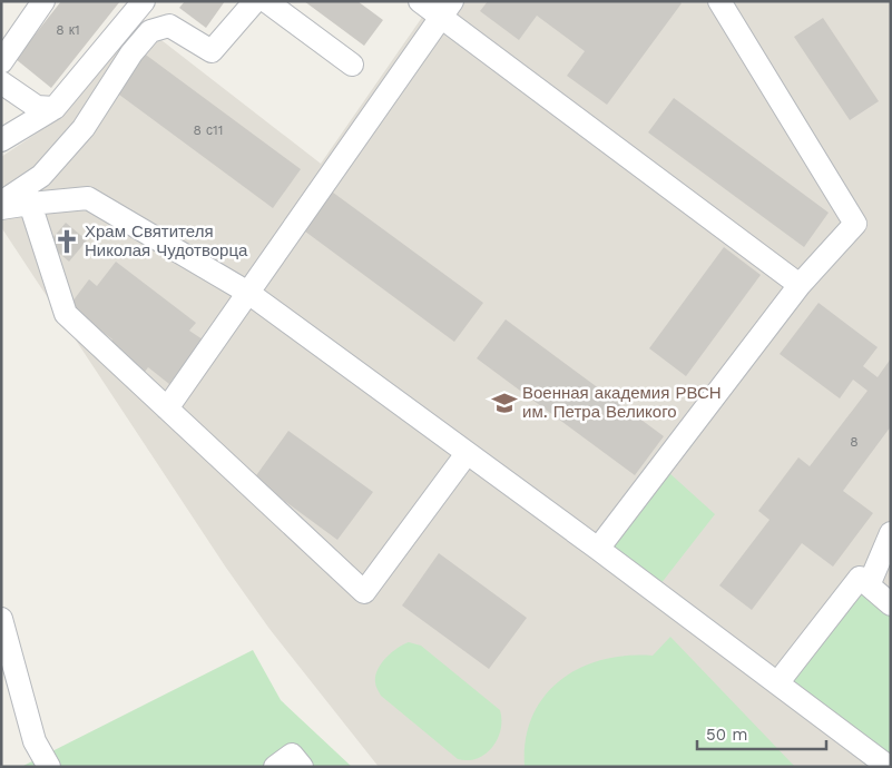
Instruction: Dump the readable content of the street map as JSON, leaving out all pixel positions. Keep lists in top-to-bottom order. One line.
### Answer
{"places":{"church":["Храм Святителя Николая Чудотворца"],"school or university":["Военная академия РВСН им. Петра Великого"]},"house_numbers":["8 к1","8 с11","8"],"scale_bar":"50 m"}
